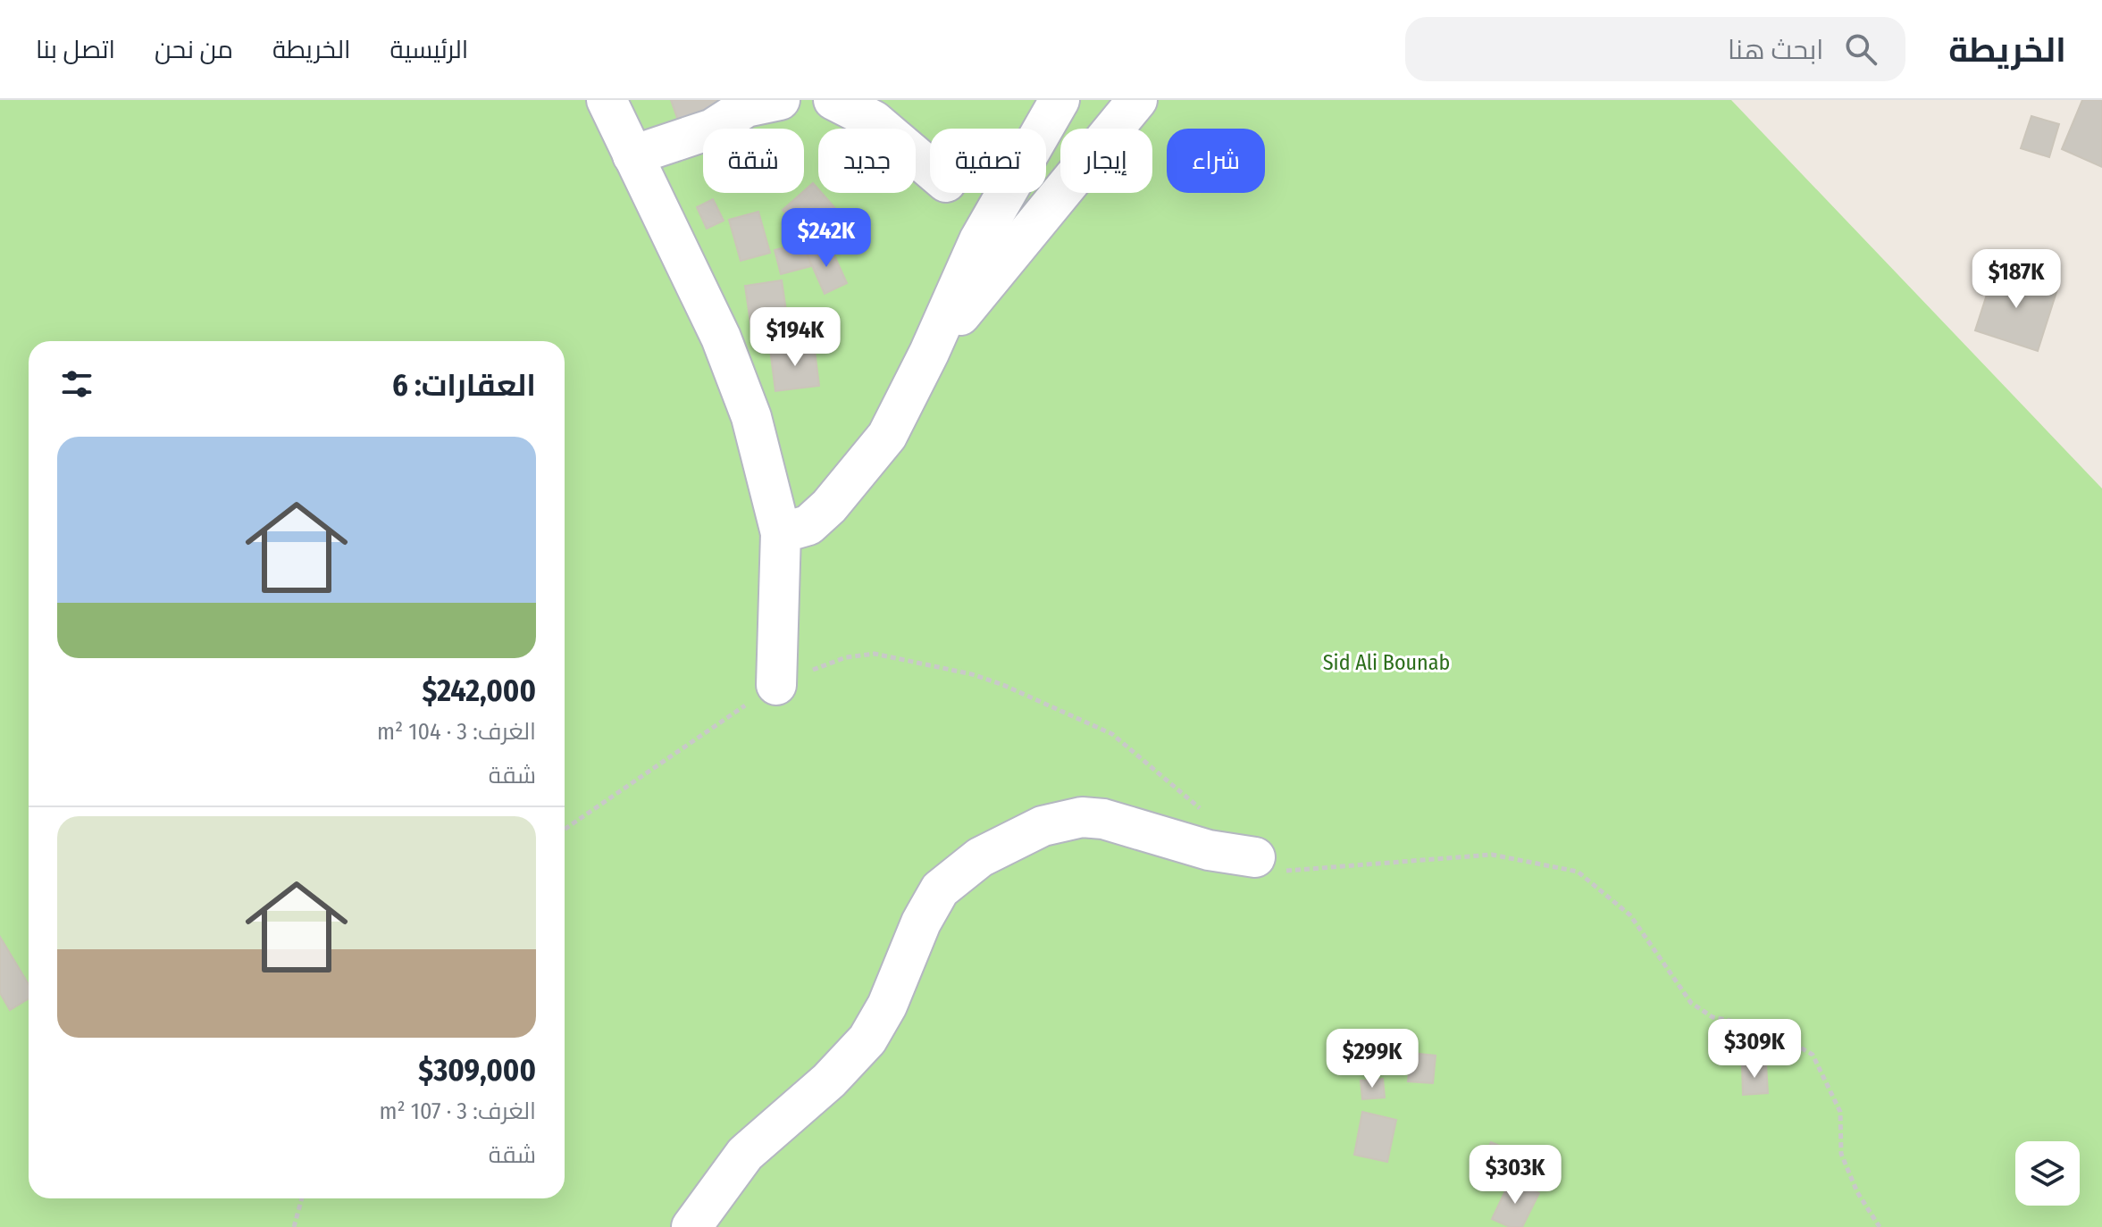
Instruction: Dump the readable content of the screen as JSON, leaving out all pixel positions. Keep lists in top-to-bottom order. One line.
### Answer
{"parks":["Sid Ali Bounab"],"page":{"header":"الخريطة","search":"ابحث هنا","nav":["الرئيسية","الخريطة","من نحن","اتصل بنا"],"chip":["شراء","إيجار","تصفية","جديد","شقة"],"price":["$242K","$187K","$194K","$309K","$299K","$303K"],"heading":"العقارات: 6","list":[{"name":"$242,000","note":"الغرف: 3 · 104 m² · شقة"},{"name":"$309,000","note":"الغرف: 3 · 107 m² · شقة"}]}}
